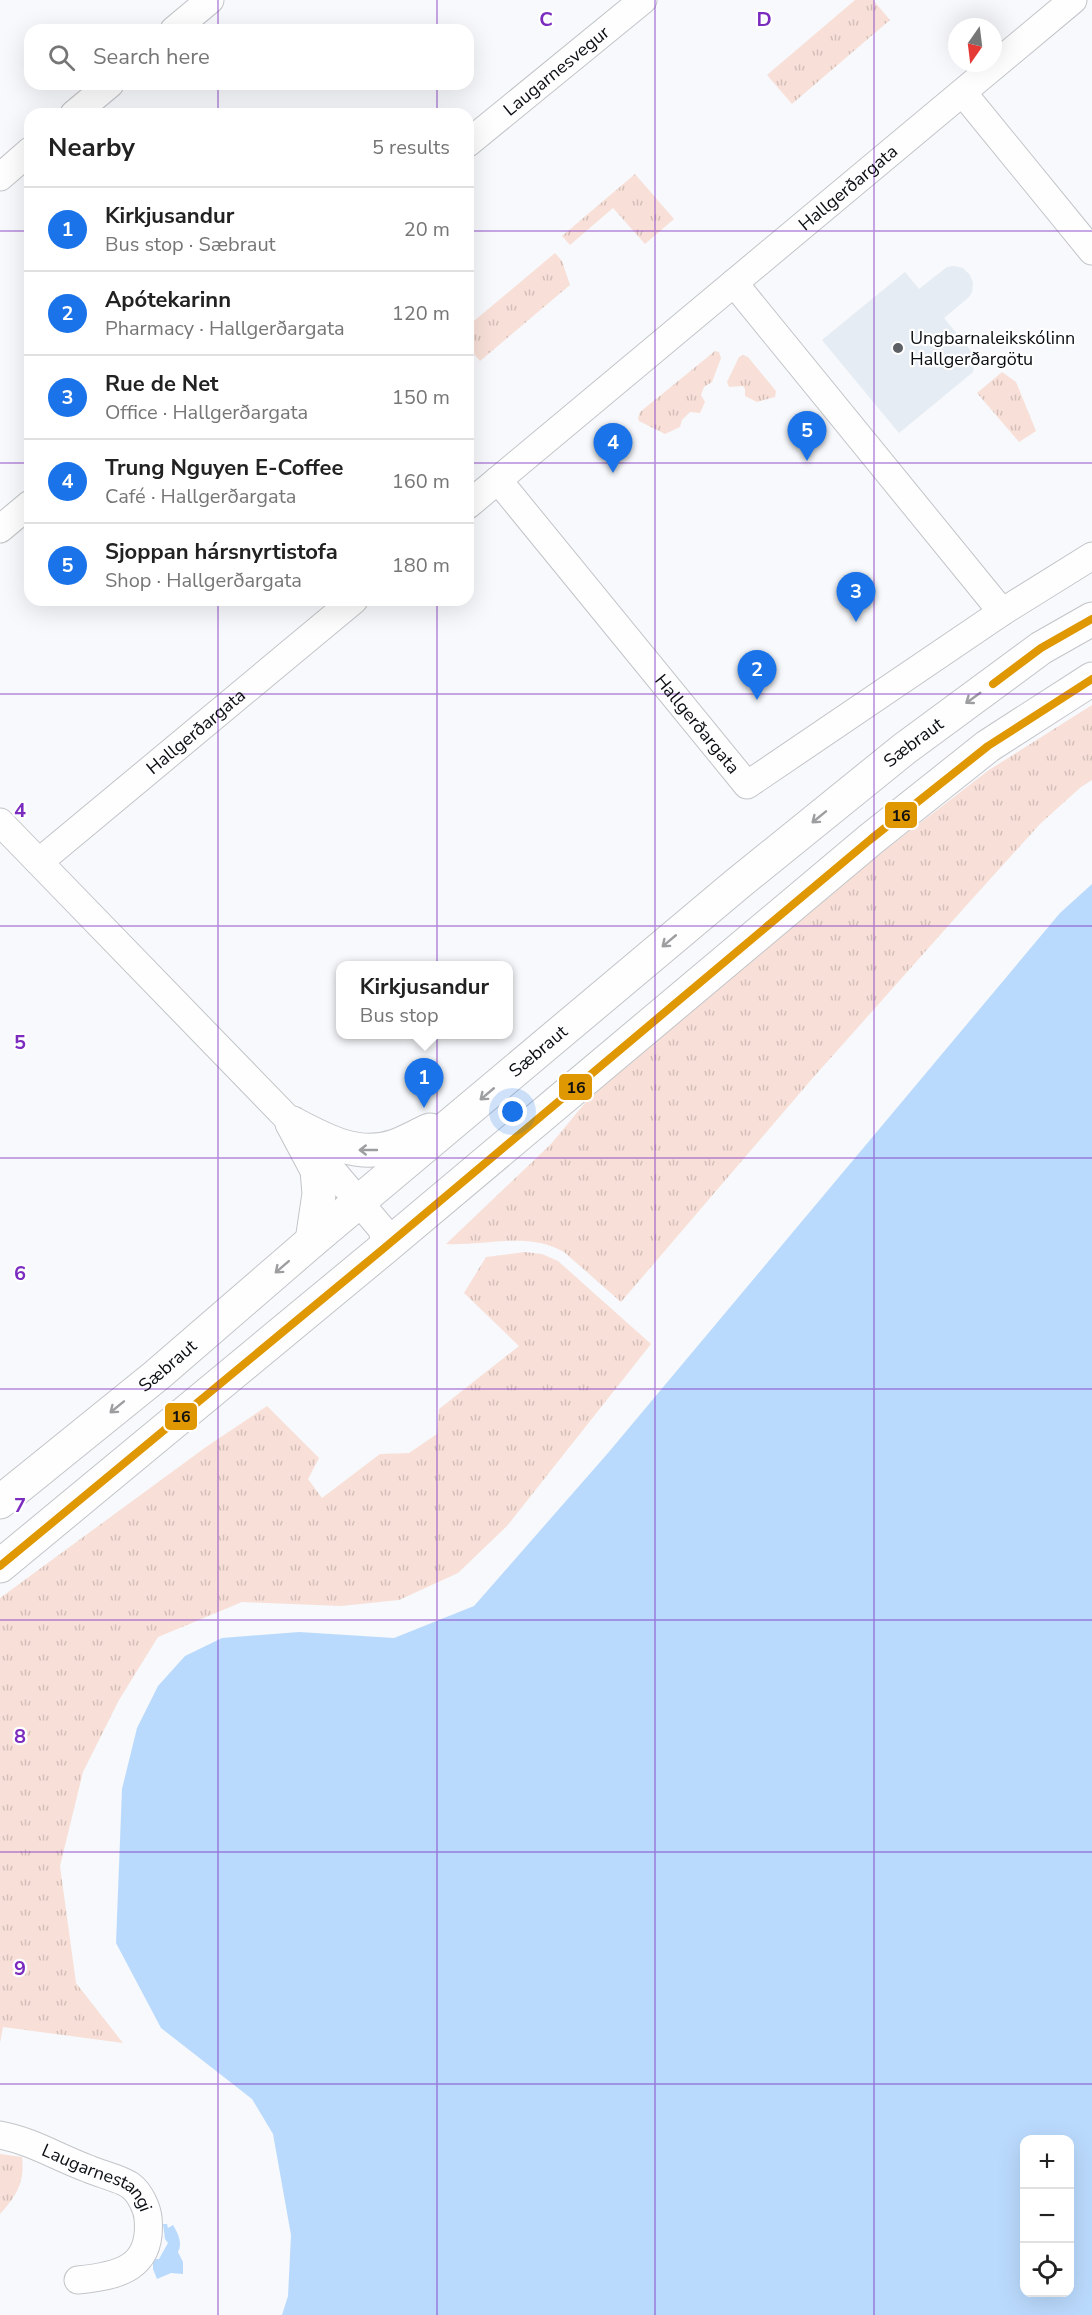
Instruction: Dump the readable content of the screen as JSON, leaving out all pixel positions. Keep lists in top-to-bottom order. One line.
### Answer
{"streets":{"main road":["Sæbraut"],"street":["Laugarnesvegur","Hallgerðargata","Laugarnestangi"]},"places":["Ungbarnaleikskólinn Hallgerðargötu"],"lines":["transit line 16"],"north":"bottom","page":{"search":"Search here","heading":["Nearby","5 results"],"list":[{"mark":"1","name":"Kirkjusandur","note":"Bus stop · Sæbraut","value":"20 m"},{"mark":"2","name":"Apótekarinn","note":"Pharmacy · Hallgerðargata","value":"120 m"},{"mark":"3","name":"Rue de Net","note":"Office · Hallgerðargata","value":"150 m"},{"mark":"4","name":"Trung Nguyen E-Coffee","note":"Café · Hallgerðargata","value":"160 m"},{"mark":"5","name":"Sjoppan hársnyrtistofa","note":"Shop · Hallgerðargata","value":"180 m"}],"pins":["5","4","3","2","1"],"popup":["Kirkjusandur","Bus stop"],"map_buttons":["+","−"]},"grid":{"columns":["C","D"],"rows":["4","5","6","7","8","9"]}}
